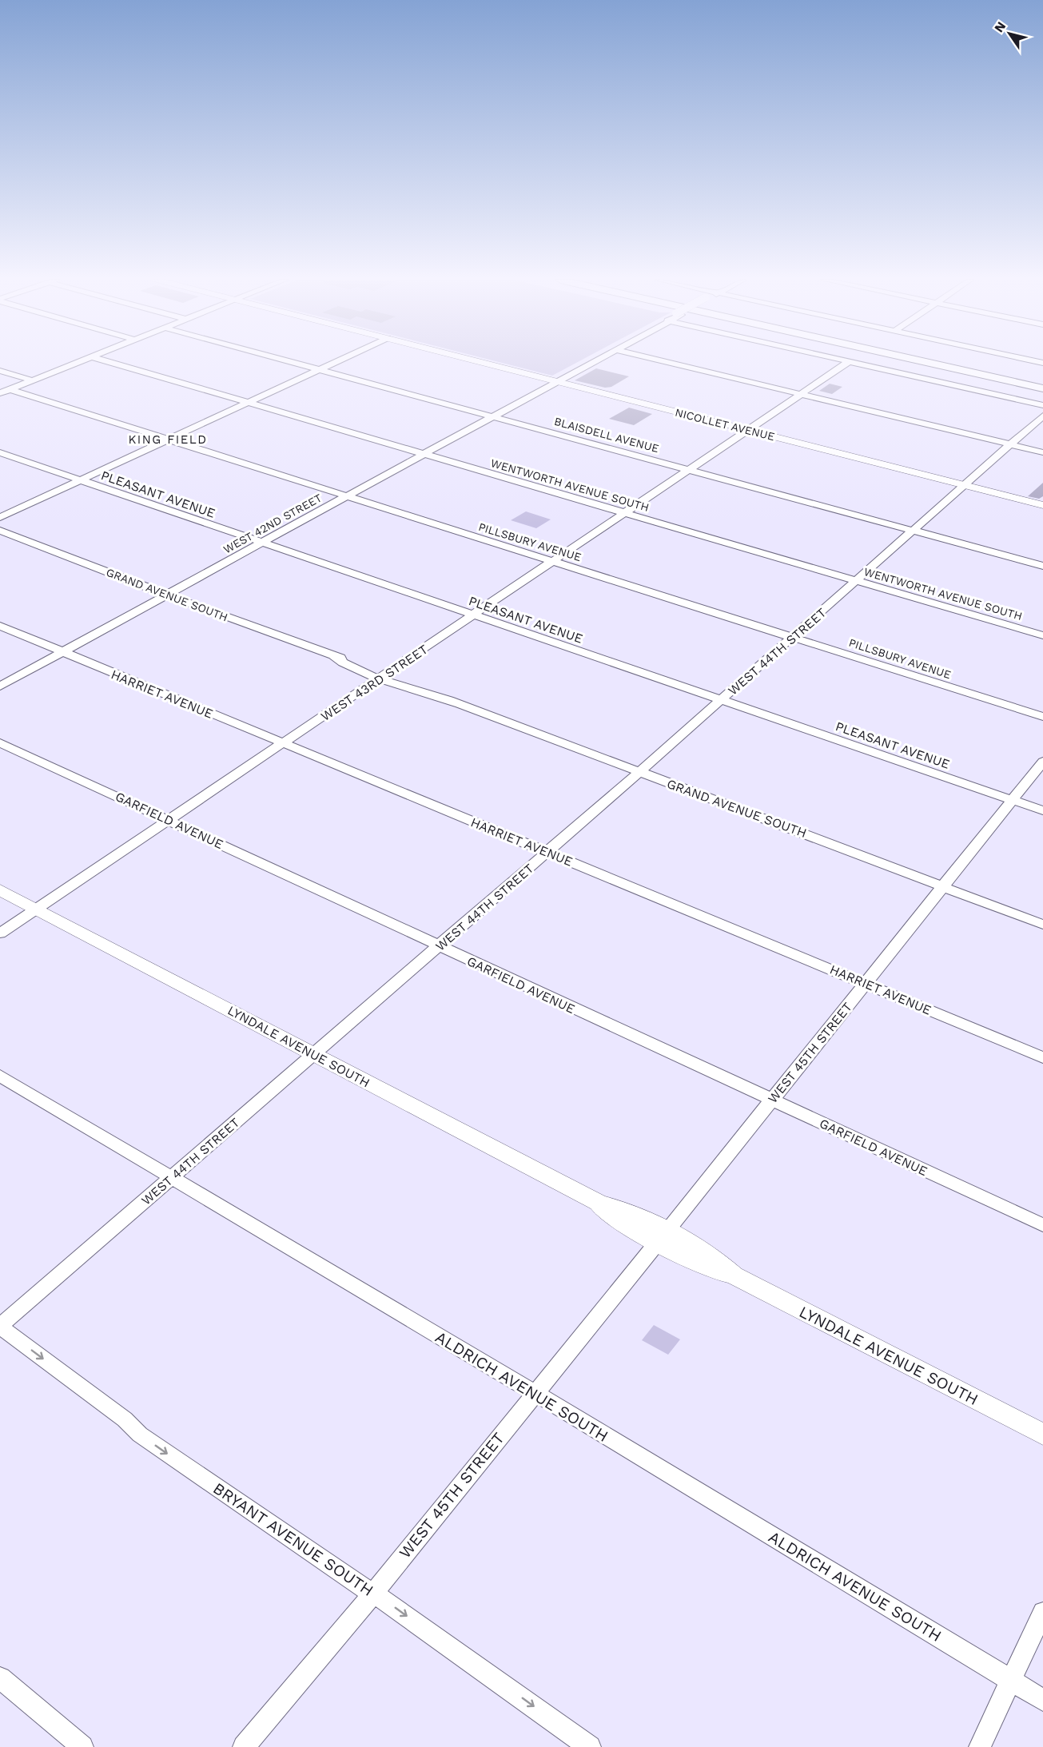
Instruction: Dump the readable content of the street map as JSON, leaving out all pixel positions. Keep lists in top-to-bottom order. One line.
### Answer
{"streets":{"main road":["NICOLLET AVENUE","LYNDALE AVENUE SOUTH"],"street":["BLAISDELL AVENUE","WENTWORTH AVENUE SOUTH","PLEASANT AVENUE","WEST 42ND STREET","PILLSBURY AVENUE","GRAND AVENUE SOUTH","WEST 44TH STREET","WEST 43RD STREET","HARRIET AVENUE","GARFIELD AVENUE","WEST 45TH STREET","ALDRICH AVENUE SOUTH","BRYANT AVENUE SOUTH"]},"crossings":[["NICOLLET AVENUE","WEST 42ND STREET"],["NICOLLET AVENUE","WEST 44TH STREET"],["NICOLLET AVENUE","WEST 43RD STREET"],["BLAISDELL AVENUE","WEST 42ND STREET"],["BLAISDELL AVENUE","WEST 44TH STREET"],["BLAISDELL AVENUE","WEST 43RD STREET"],["WENTWORTH AVENUE SOUTH","WEST 42ND STREET"],["WENTWORTH AVENUE SOUTH","WEST 44TH STREET"],["WENTWORTH AVENUE SOUTH","WEST 43RD STREET"],["PLEASANT AVENUE","WEST 42ND STREET"],["PLEASANT AVENUE","WEST 44TH STREET"],["PLEASANT AVENUE","WEST 43RD STREET"],["PLEASANT AVENUE","WEST 45TH STREET"],["WEST 42ND STREET","PILLSBURY AVENUE"],["WEST 42ND STREET","GRAND AVENUE SOUTH"],["WEST 42ND STREET","HARRIET AVENUE"],["PILLSBURY AVENUE","WEST 44TH STREET"],["PILLSBURY AVENUE","WEST 43RD STREET"],["GRAND AVENUE SOUTH","WEST 44TH STREET"],["GRAND AVENUE SOUTH","WEST 43RD STREET"],["GRAND AVENUE SOUTH","WEST 45TH STREET"],["WEST 44TH STREET","HARRIET AVENUE"],["WEST 44TH STREET","GARFIELD AVENUE"],["WEST 44TH STREET","LYNDALE AVENUE SOUTH"],["WEST 44TH STREET","ALDRICH AVENUE SOUTH"],["WEST 44TH STREET","BRYANT AVENUE SOUTH"],["WEST 43RD STREET","HARRIET AVENUE"],["WEST 43RD STREET","GARFIELD AVENUE"],["WEST 43RD STREET","LYNDALE AVENUE SOUTH"],["HARRIET AVENUE","WEST 45TH STREET"],["GARFIELD AVENUE","WEST 45TH STREET"],["LYNDALE AVENUE SOUTH","WEST 45TH STREET"],["WEST 45TH STREET","ALDRICH AVENUE SOUTH"],["WEST 45TH STREET","BRYANT AVENUE SOUTH"]],"one_way":["BRYANT AVENUE SOUTH"],"districts":["KING FIELD"],"north":"top left"}
